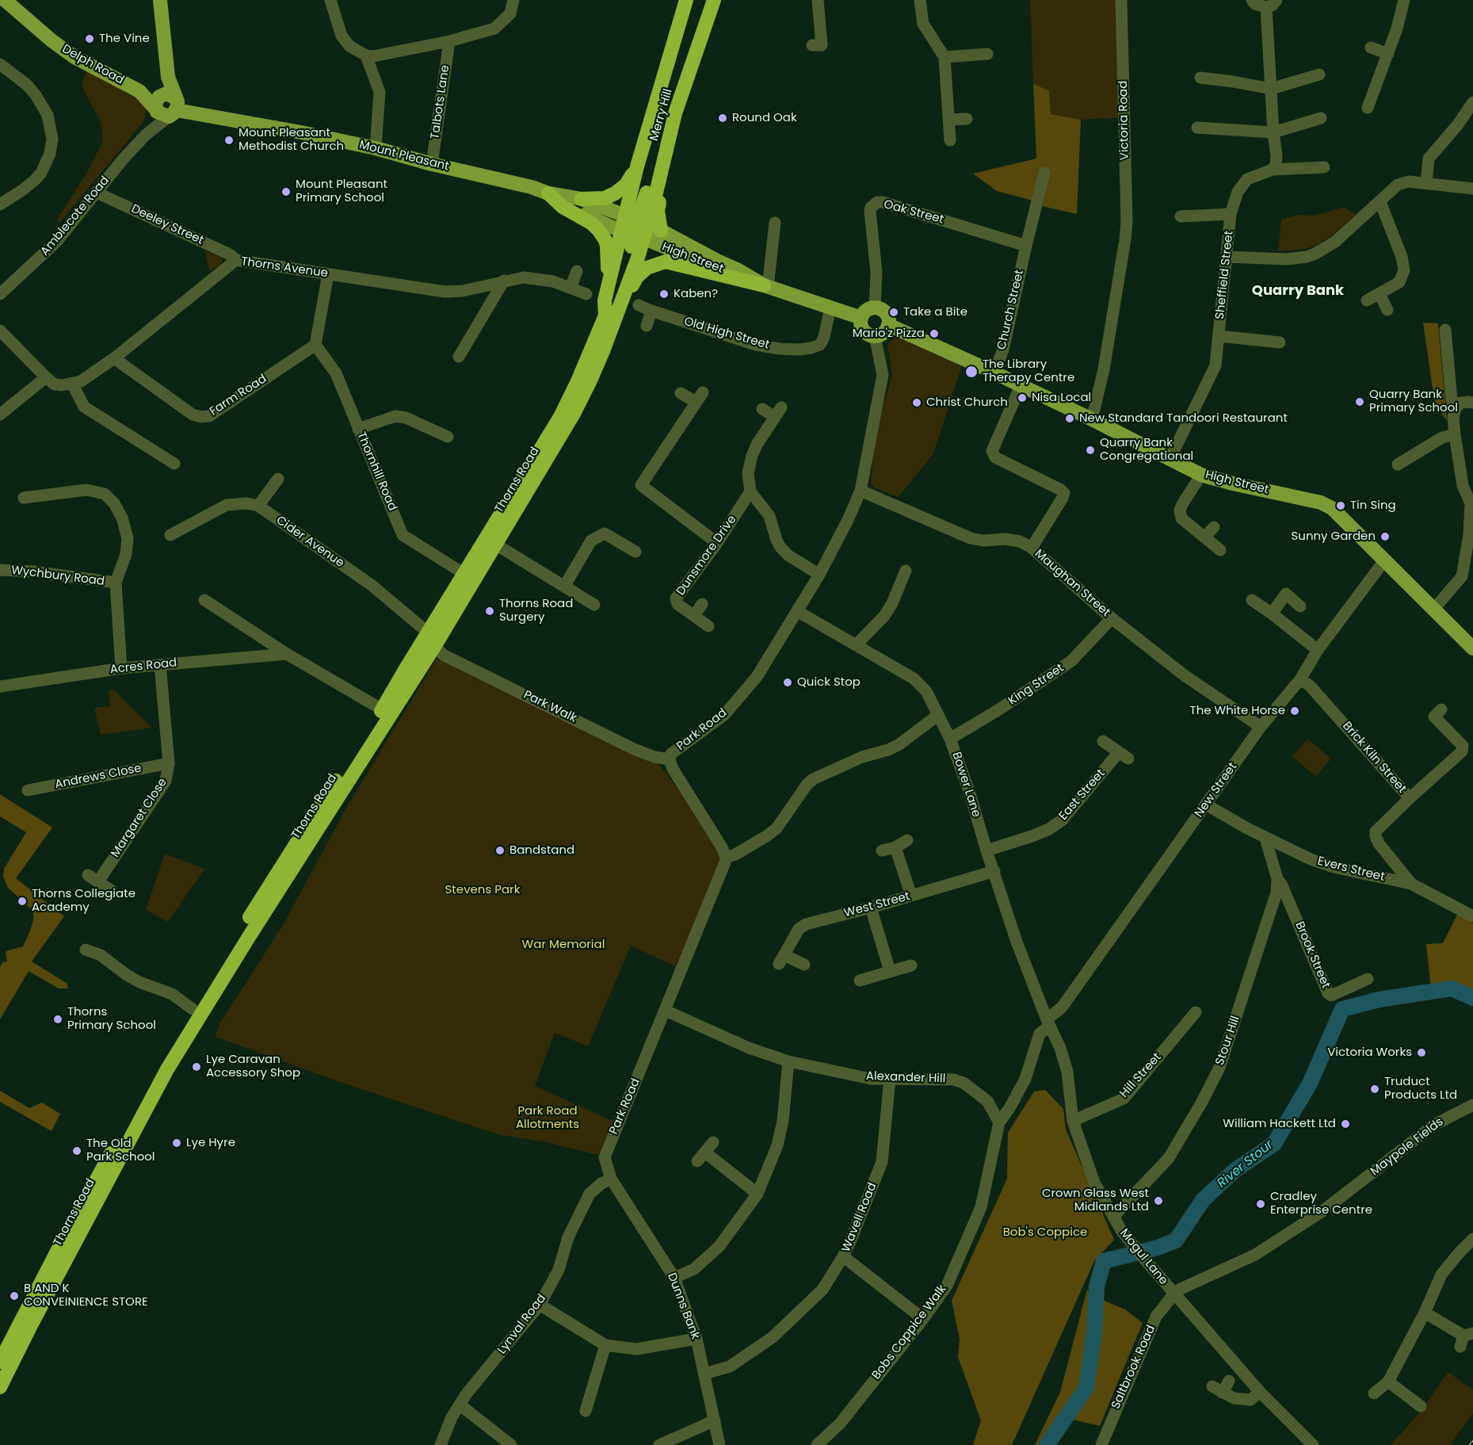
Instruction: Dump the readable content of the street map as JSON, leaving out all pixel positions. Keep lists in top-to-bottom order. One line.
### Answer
{"streets":{"highway":["Merry Hill","Thorns Road"],"main road":["Delph Road","Mount Pleasant","High Street"],"street":["Talbots Lane","Victoria Road","Oak Street","Amblecote Road","Deeley Street","Thorns Avenue","Sheffield Street","Church Street","Old High Street","Farm Road","Thornhill Road","Cider Avenue","Dunsmore Drive","Wychbury Road","Maughan Street","Acres Road","King Street","Park Walk","Park Road","Brick Kiln Street","Andrews Close","Bower Lane","New Street","East Street","Margaret Close","Evers Street","West Street","Brook Street","Stour Hill","Hill Street","Alexander Hill","Maypole Fields","Wavell Road","Mogul Lane","Dunns Bank","Lynval Road","Bobs Coppice Walk","Saltbrook Road"]},"crossings":[["Delph Road","Mount Pleasant"],["Delph Road","Amblecote Road"],["Talbots Lane","Mount Pleasant"],["Merry Hill","Mount Pleasant"],["Merry Hill","High Street"],["Merry Hill","Thorns Road"],["Victoria Road","High Street"],["Mount Pleasant","Amblecote Road"],["Mount Pleasant","High Street"],["Mount Pleasant","Thorns Road"],["Oak Street","High Street"],["Oak Street","Church Street"],["Oak Street","Park Road"],["Amblecote Road","Deeley Street"],["Deeley Street","Thorns Avenue"],["High Street","Sheffield Street"],["High Street","Church Street"],["High Street","Old High Street"],["High Street","Thorns Road"],["High Street","Park Road"],["High Street","New Street"],["Thorns Avenue","Farm Road"],["Farm Road","Thornhill Road"],["Thornhill Road","Thorns Road"],["Thorns Road","Cider Avenue"],["Thorns Road","Park Walk"],["Wychbury Road","Acres Road"],["Maughan Street","King Street"],["Maughan Street","Park Road"],["Maughan Street","New Street"],["Acres Road","Margaret Close"],["King Street","Bower Lane"],["Park Walk","Park Road"],["Park Road","Bower Lane"],["Park Road","Alexander Hill"],["Park Road","Dunns Bank"],["Park Road","Lynval Road"],["Brick Kiln Street","New Street"],["Brick Kiln Street","Evers Street"],["Andrews Close","Margaret Close"],["Bower Lane","New Street"],["Bower Lane","East Street"],["Bower Lane","West Street"],["Bower Lane","Mogul Lane"],["New Street","Evers Street"],["New Street","Mogul Lane"],["Evers Street","Stour Hill"],["Brook Street","Stour Hill"],["Stour Hill","Mogul Lane"],["Hill Street","Mogul Lane"],["Alexander Hill","Wavell Road"],["Alexander Hill","Bobs Coppice Walk"],["Maypole Fields","Mogul Lane"],["Maypole Fields","Saltbrook Road"],["Wavell Road","Dunns Bank"],["Mogul Lane","Saltbrook Road"],["Dunns Bank","Lynval Road"]],"districts":["Quarry Bank"],"water":["River Stour"],"parks":["Stevens Park","War Memorial","Park Road Allotments","Bob's Coppice"],"places":["The Vine","Round Oak","Mount Pleasant Methodist Church","Mount Pleasant Primary School","Kaben?","Take a Bite","Mario'z Pizza","The Library Therapy Centre","Nisa Local","Quarry Bank Primary School","Christ Church","New Standard Tandoori Restaurant","Quarry Bank Congregational","Tin Sing","Sunny Garden","Thorns Road Surgery","Quick Stop","The White Horse","Bandstand","Thorns Collegiate Academy","Thorns Primary School","Victoria Works","Lye Caravan Accessory Shop","Truduct Products Ltd","William Hackett Ltd","Lye Hyre","The Old Park School","Crown Glass West Midlands Ltd","Cradley Enterprise Centre","B AND K CONVEINIENCE STORE"]}
